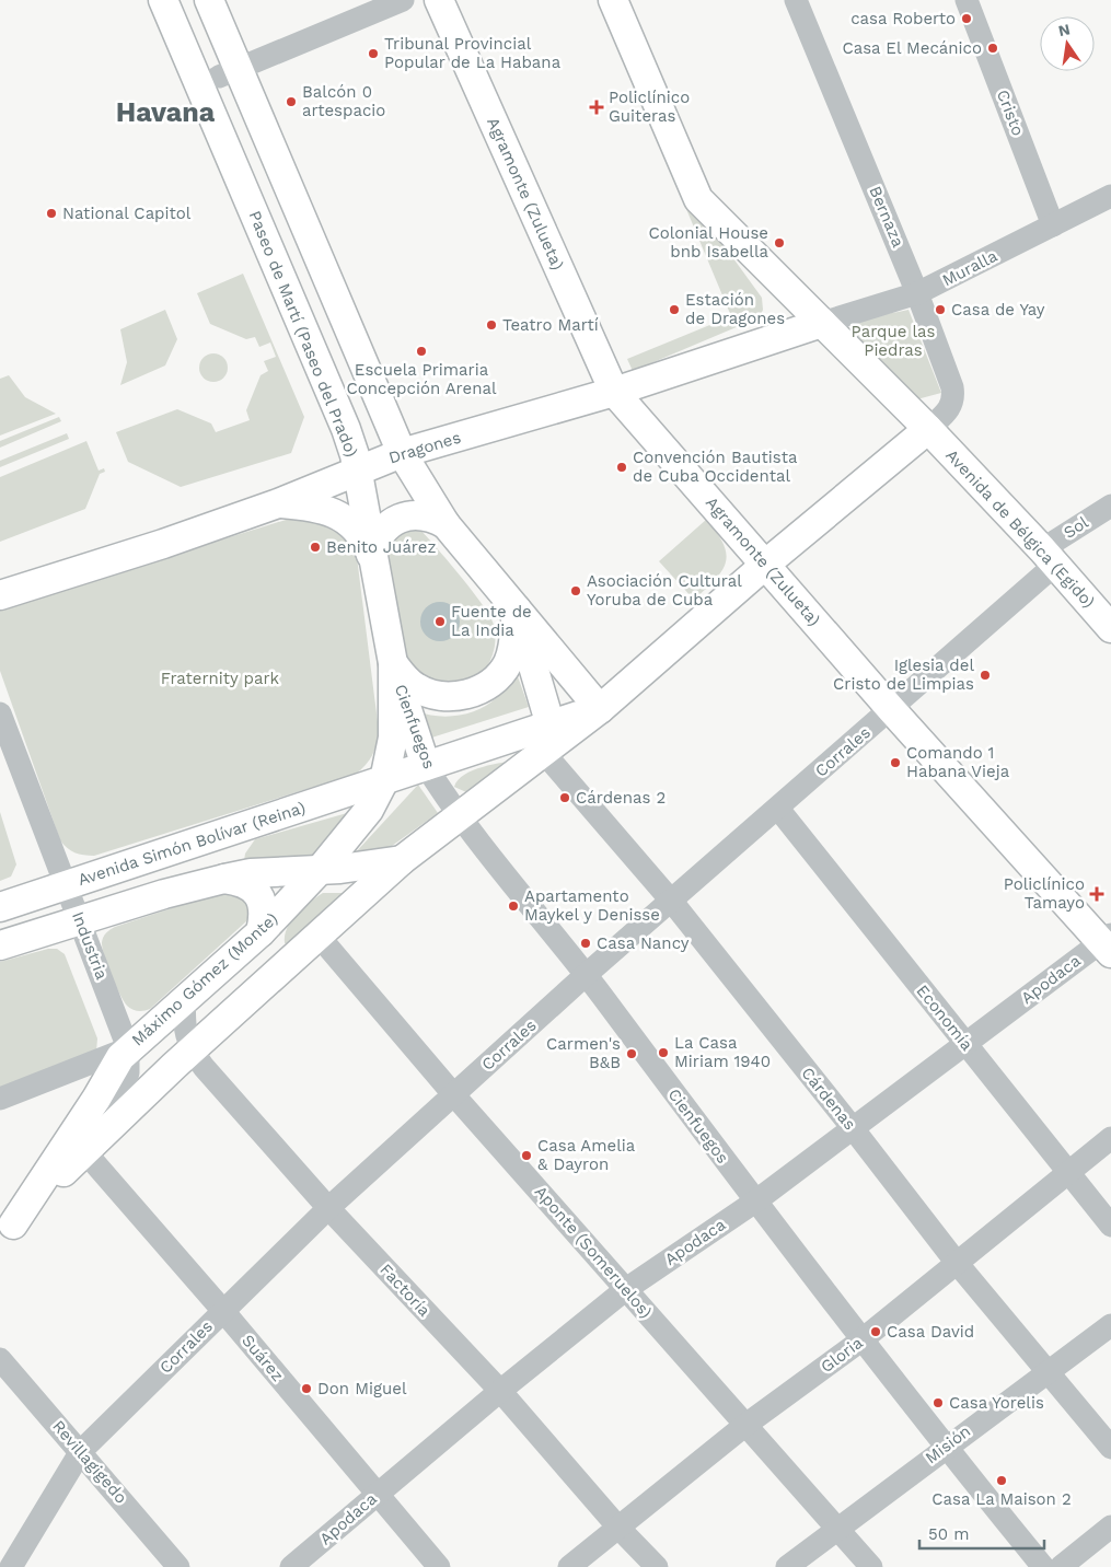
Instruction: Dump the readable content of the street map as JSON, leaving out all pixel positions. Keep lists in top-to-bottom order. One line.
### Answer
{"streets":{"main road":["Agramonte (Zulueta)","Paseo de Martí (Paseo del Prado)","Dragones","Avenida de Bélgica (Egido)","Cienfuegos","Avenida Simón Bolívar (Reina)","Máximo Gómez (Monte)"],"street":["Cristo","Bernaza","Muralla","Sol","Corrales","Industria","Apodaca","Economía","Cárdenas","Aponte (Someruelos)","Factoría","Gloria","Suárez","Misión","Revillagigedo"]},"crossings":[["Cristo","Muralla"],["Agramonte (Zulueta)","Dragones"],["Agramonte (Zulueta)","Corrales"],["Agramonte (Zulueta)","Máximo Gómez (Monte)"],["Agramonte (Zulueta)","Apodaca"],["Bernaza","Muralla"],["Bernaza","Avenida de Bélgica (Egido)"],["Bernaza","Máximo Gómez (Monte)"],["Muralla","Dragones"],["Muralla","Avenida de Bélgica (Egido)"],["Paseo de Martí (Paseo del Prado)","Dragones"],["Paseo de Martí (Paseo del Prado)","Cienfuegos"],["Paseo de Martí (Paseo del Prado)","Avenida Simón Bolívar (Reina)"],["Paseo de Martí (Paseo del Prado)","Máximo Gómez (Monte)"],["Paseo de Martí (Paseo del Prado)","Cárdenas"],["Dragones","Avenida de Bélgica (Egido)"],["Sol","Avenida de Bélgica (Egido)"],["Sol","Corrales"],["Avenida de Bélgica (Egido)","Corrales"],["Avenida de Bélgica (Egido)","Máximo Gómez (Monte)"],["Cienfuegos","Corrales"],["Cienfuegos","Máximo Gómez (Monte)"],["Cienfuegos","Apodaca"],["Cienfuegos","Gloria"],["Cienfuegos","Misión"],["Corrales","Economía"],["Corrales","Cárdenas"],["Corrales","Aponte (Someruelos)"],["Corrales","Factoría"],["Corrales","Suárez"],["Corrales","Revillagigedo"],["Avenida Simón Bolívar (Reina)","Industria"],["Avenida Simón Bolívar (Reina)","Máximo Gómez (Monte)"],["Industria","Máximo Gómez (Monte)"],["Máximo Gómez (Monte)","Cárdenas"],["Máximo Gómez (Monte)","Aponte (Someruelos)"],["Máximo Gómez (Monte)","Factoría"],["Máximo Gómez (Monte)","Suárez"],["Apodaca","Economía"],["Apodaca","Cárdenas"],["Apodaca","Aponte (Someruelos)"],["Apodaca","Factoría"],["Apodaca","Suárez"],["Economía","Gloria"],["Cárdenas","Gloria"],["Cárdenas","Misión"],["Aponte (Someruelos)","Gloria"],["Aponte (Someruelos)","Misión"],["Factoría","Gloria"]],"districts":["Havana"],"parks":["Parque las Piedras","Fraternity park"],"places":{"other":["casa Roberto","Casa El Mecánico","Tribunal Provincial Popular de La Habana","Balcón 0 artespacio","National Capitol","Colonial House bnb Isabella","Estación de Dragones","Casa de Yay","Teatro Martí","Escuela Primaria Concepción Arenal","Convención Bautista de Cuba Occidental","Benito Juárez","Asociación Cultural Yoruba de Cuba","Fuente de La India","Iglesia del Cristo de Limpias","Comando 1 Habana Vieja","Cárdenas 2","Apartamento Maykel y Denisse","Casa Nancy","La Casa Miriam 1940","Carmen's B&B","Casa Amelia & Dayron","Casa David","Don Miguel","Casa Yorelis","Casa La Maison 2"],"health":["Policlínico Guiteras","Policlínico Tamayo"]},"scale_bar":"50 m","north":"top"}
